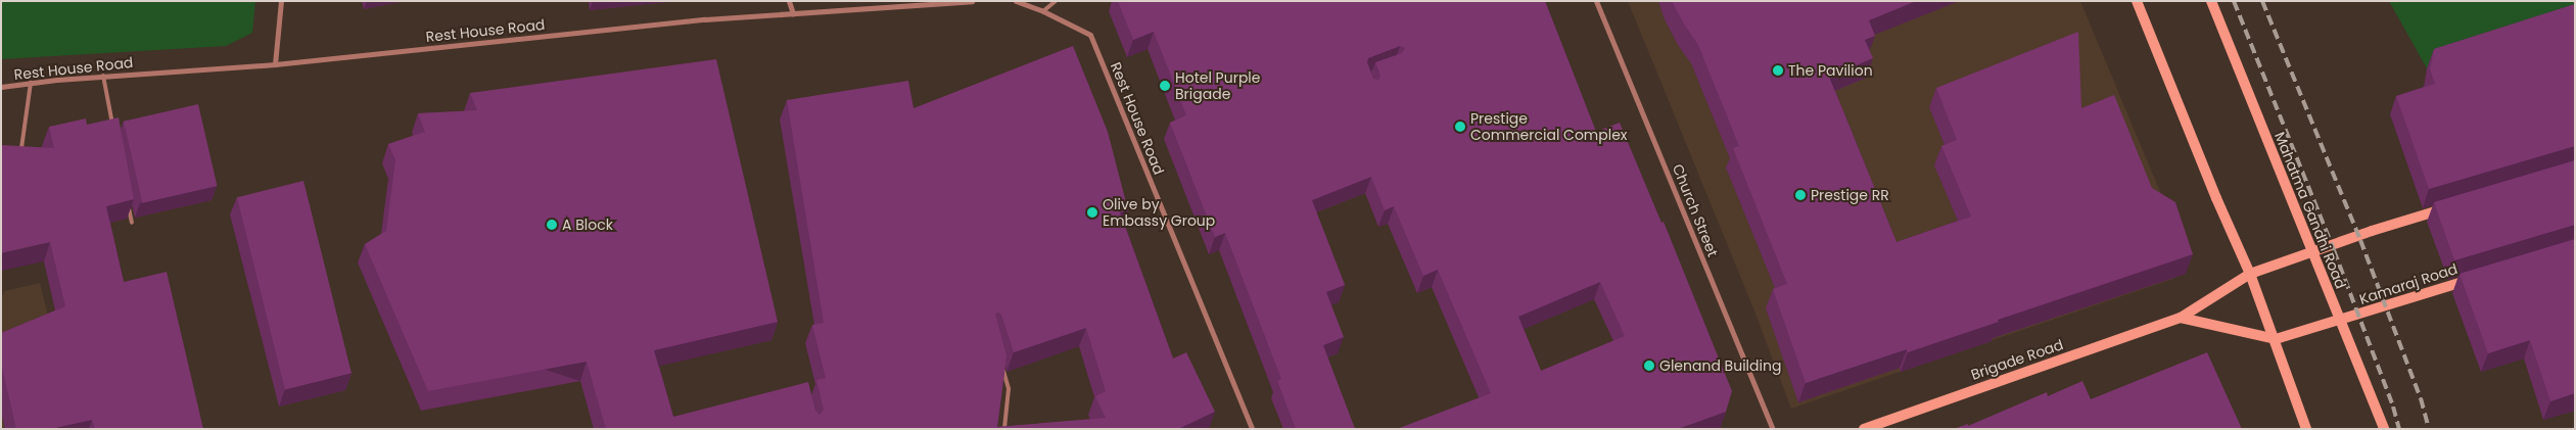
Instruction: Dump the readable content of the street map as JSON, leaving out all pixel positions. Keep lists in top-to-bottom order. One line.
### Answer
{"streets":{"main road":["Mahatma Gandhi Road","Kamaraj Road","Brigade Road"],"street":["Rest House Road","Church Street"]},"crossings":[["Mahatma Gandhi Road","Kamaraj Road"]],"places":["The Pavilion","Hotel Purple Brigade","Prestige Commercial Complex","Prestige RR","Olive by Embassy Group","A Block","Glenand Building"]}
